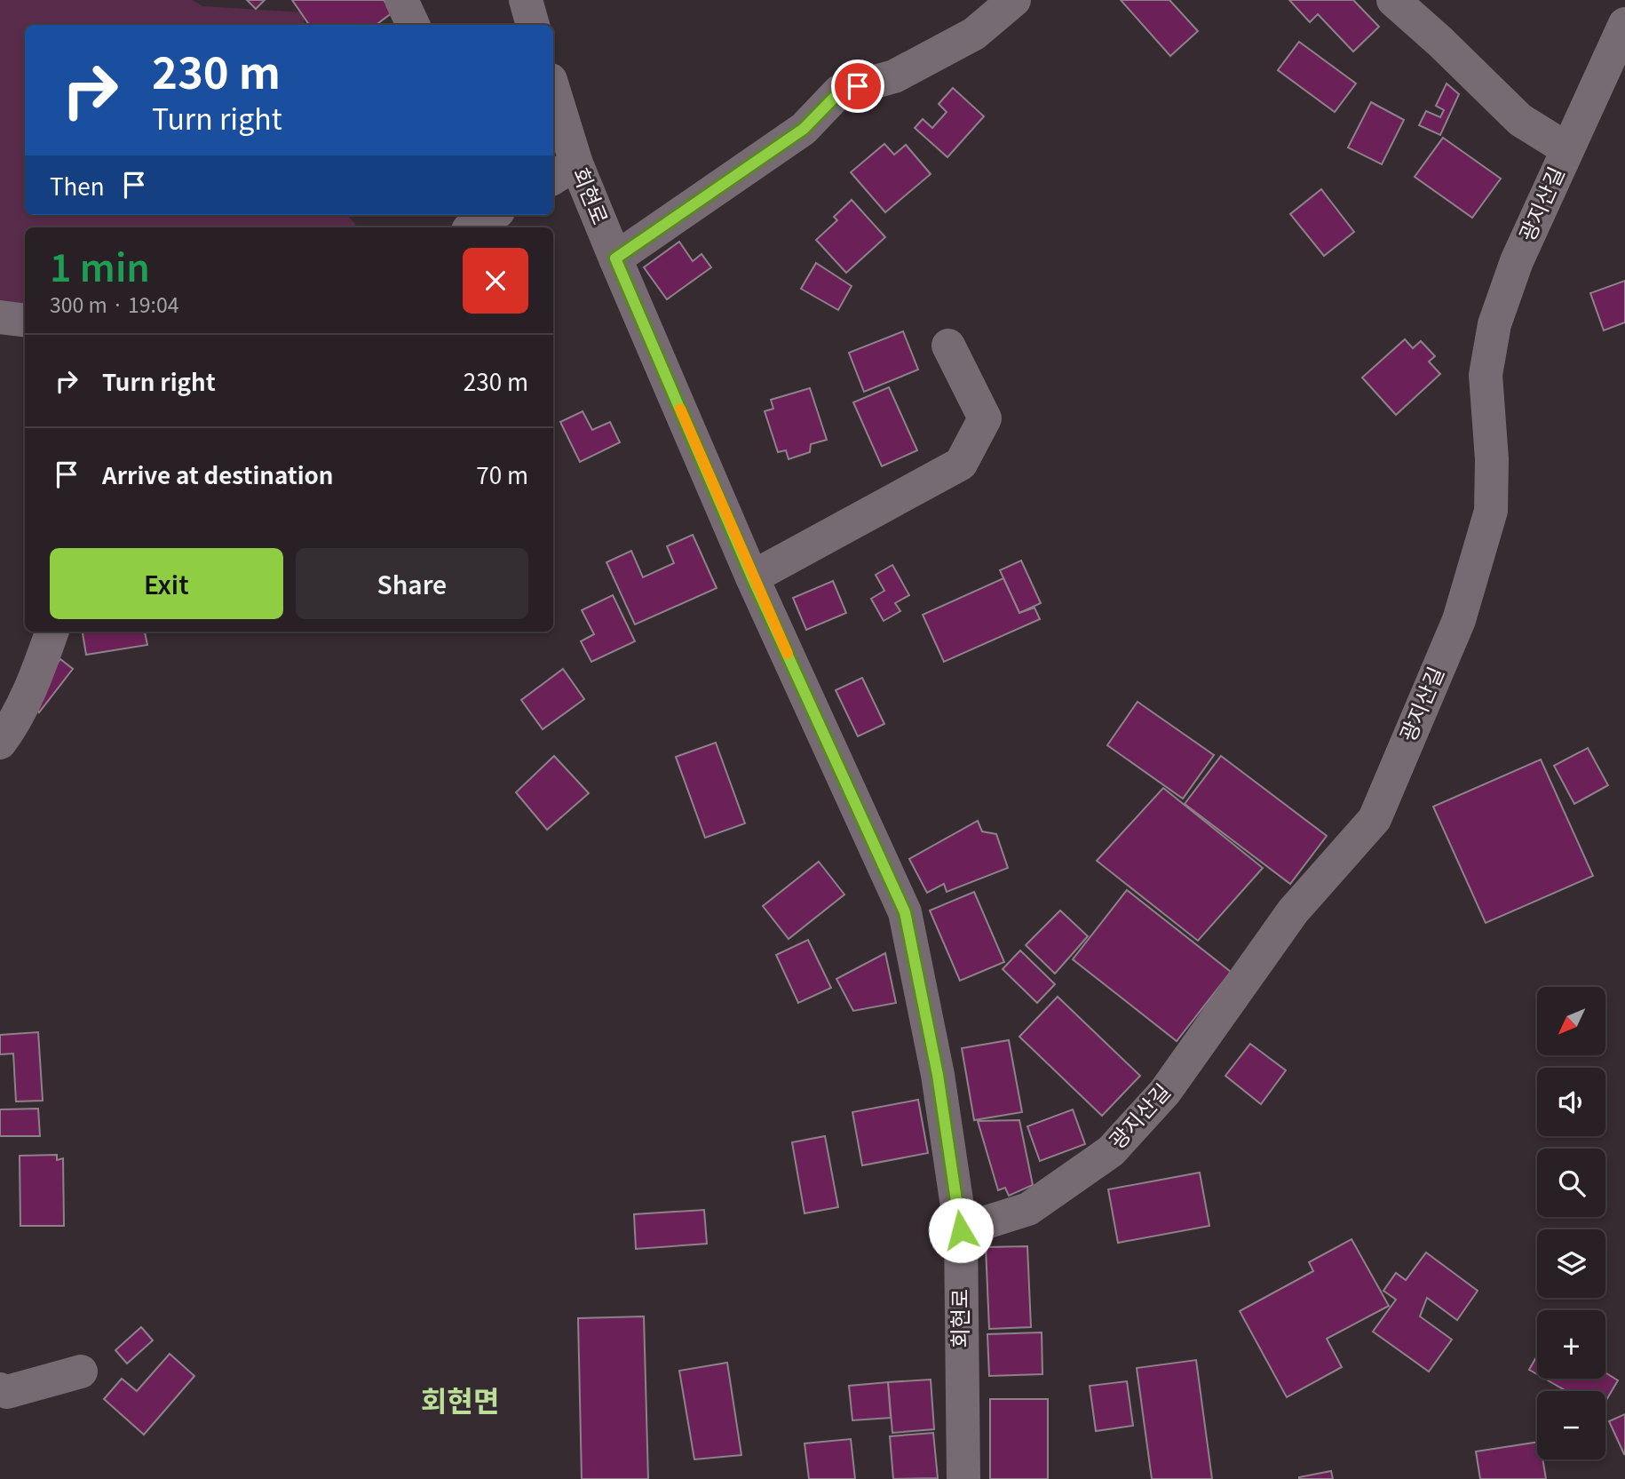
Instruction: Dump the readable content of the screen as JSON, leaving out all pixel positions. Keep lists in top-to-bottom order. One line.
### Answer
{"streets":{"street":["회현로","광지산길"]},"crossings":[["회현로","광지산길"]],"districts":["회현면"],"north":"bottom left","page":{"turn":["230 m","Turn right"],"then":"Then","heading":["1 min","300 m · 19:04"],"list":[{"name":"Turn right","value":"230 m"},{"name":"Arrive at destination","value":"70 m"}],"buttons":["Exit","Share"],"map_buttons":["+","−"]}}
